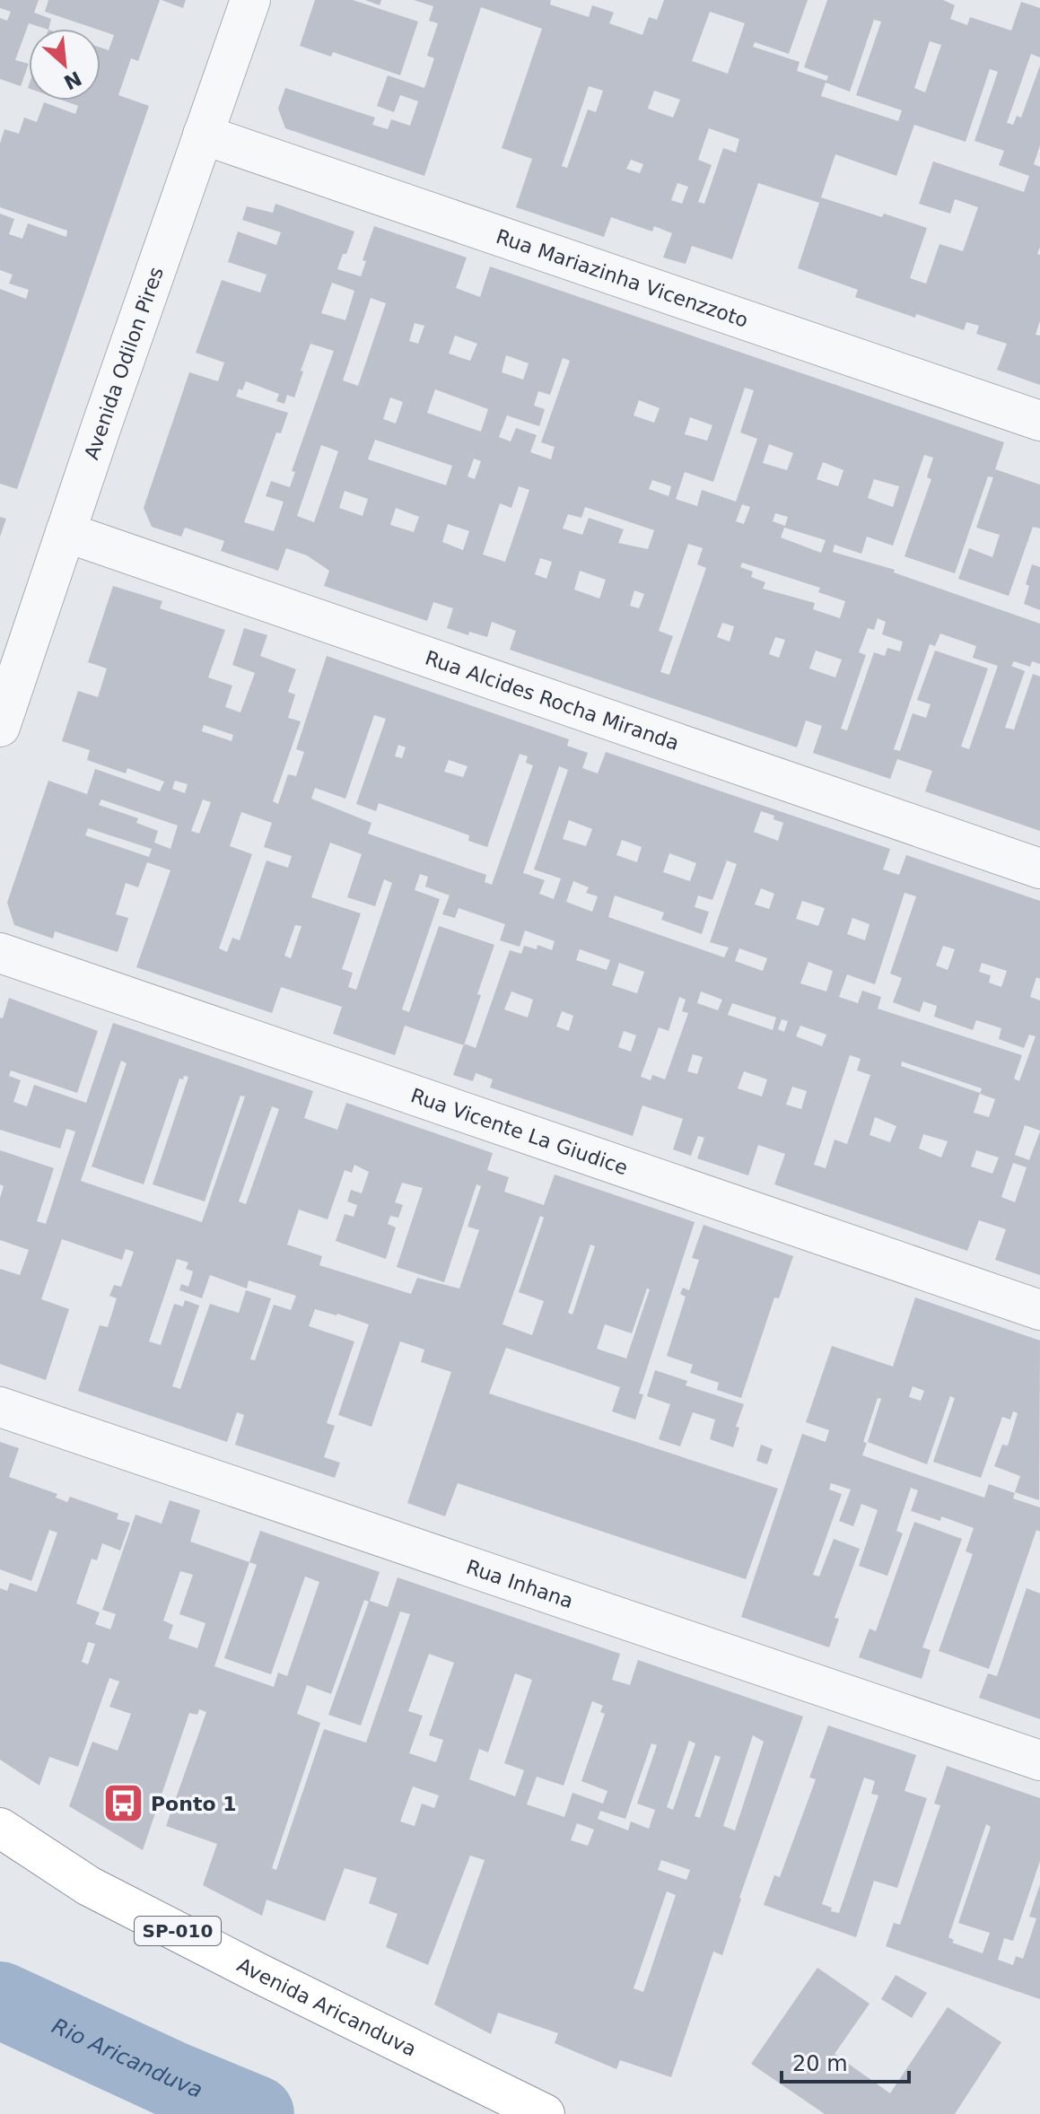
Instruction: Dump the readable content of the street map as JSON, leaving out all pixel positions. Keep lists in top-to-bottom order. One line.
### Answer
{"streets":{"highway":["SP-010","Avenida Aricanduva"],"street":["Rua Mariazinha Vicenzzoto","Avenida Odilon Pires","Rua Alcides Rocha Miranda","Rua Vicente La Giudice","Rua Inhana"]},"crossings":[["Rua Mariazinha Vicenzzoto","Avenida Odilon Pires"],["Avenida Odilon Pires","Rua Alcides Rocha Miranda"]],"water":["Rio Aricanduva"],"places":{"bus stop":["Ponto 1"]},"scale_bar":"20 m","north":"bottom right"}
